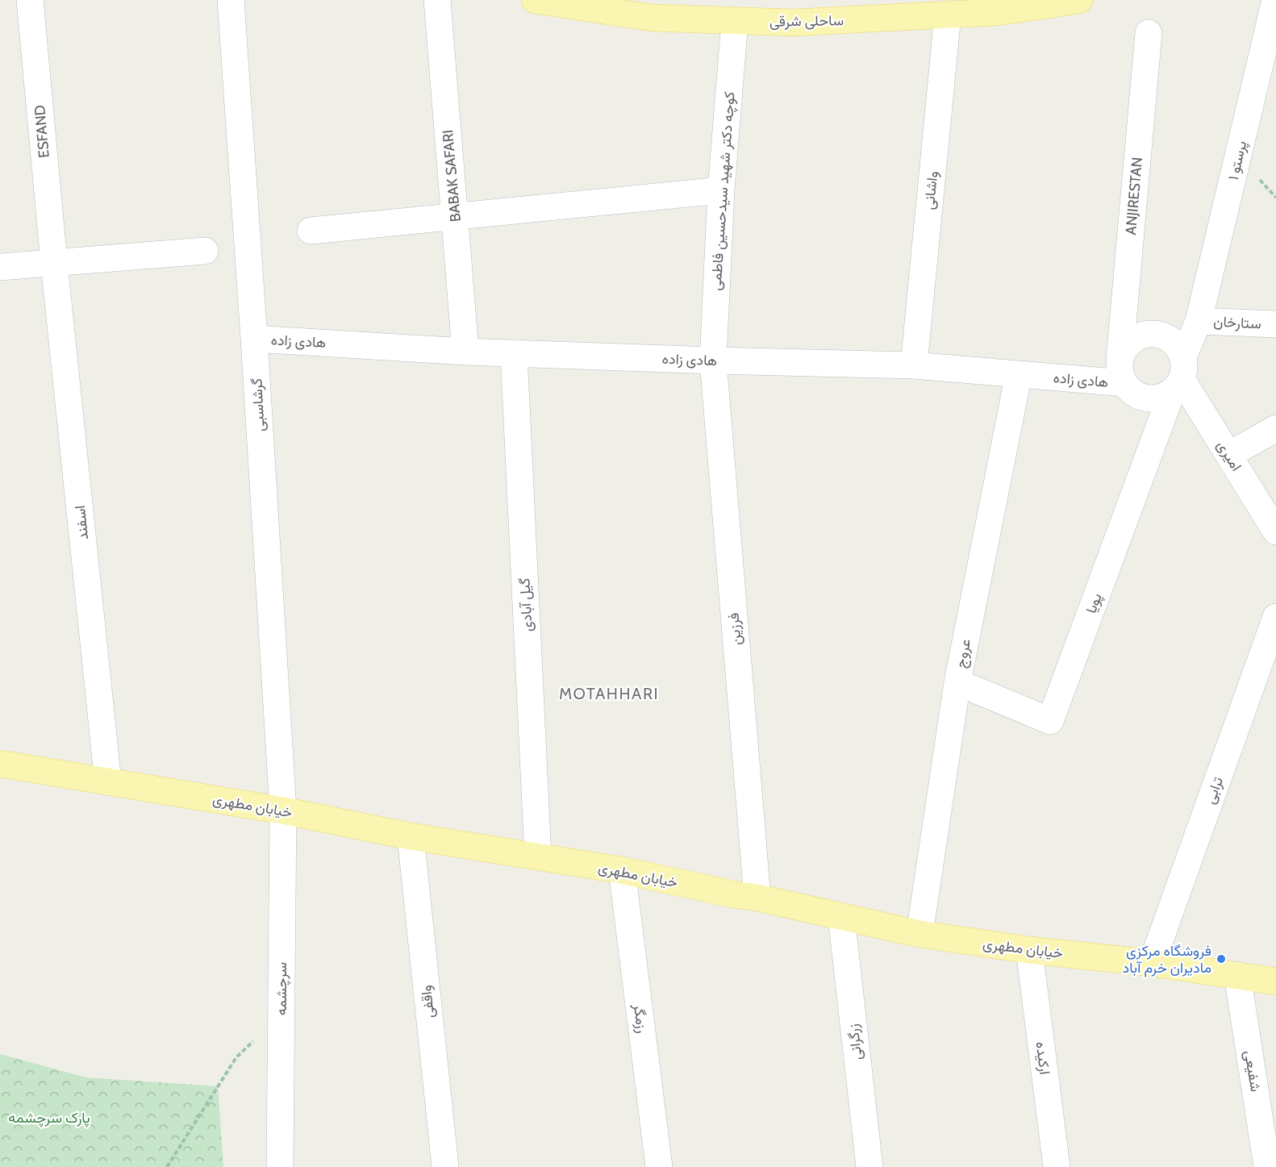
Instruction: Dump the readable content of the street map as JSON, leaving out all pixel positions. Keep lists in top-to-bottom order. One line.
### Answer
{"streets":{"main road":["ساحلی شرقی","خیابان مطهری"],"street":["ESFAND","پرستو ۱","BABAK SAFARI","واشانی","کوچه دکتر شهید سیدحسین فاطمی","ANJIRESTAN","ستارخان","هادی زاده","گرشاسبی","امیری","اسفند","پویا","گیل آبادی","فرزین","عروج","ترابی","سرچشمه","واقفی","رزمگر","زرگرانی","ارکیده","شفیعی"]},"crossings":[["ساحلی شرقی","واشانی"],["ساحلی شرقی","کوچه دکتر شهید سیدحسین فاطمی"],["ESFAND","اسفند"],["پرستو ۱","ANJIRESTAN"],["پرستو ۱","ستارخان"],["پرستو ۱","هادی زاده"],["پرستو ۱","امیری"],["پرستو ۱","پویا"],["BABAK SAFARI","هادی زاده"],["واشانی","هادی زاده"],["کوچه دکتر شهید سیدحسین فاطمی","هادی زاده"],["کوچه دکتر شهید سیدحسین فاطمی","فرزین"],["ANJIRESTAN","هادی زاده"],["ANJIRESTAN","امیری"],["ANJIRESTAN","پویا"],["هادی زاده","گرشاسبی"],["هادی زاده","امیری"],["هادی زاده","پویا"],["هادی زاده","گیل آبادی"],["هادی زاده","فرزین"],["هادی زاده","عروج"],["گرشاسبی","خیابان مطهری"],["گرشاسبی","سرچشمه"],["امیری","پویا"],["اسفند","خیابان مطهری"],["پویا","عروج"],["گیل آبادی","خیابان مطهری"],["فرزین","خیابان مطهری"],["عروج","خیابان مطهری"],["ترابی","خیابان مطهری"],["خیابان مطهری","سرچشمه"],["خیابان مطهری","واقفی"],["خیابان مطهری","رزمگر"],["خیابان مطهری","زرگرانی"],["خیابان مطهری","ارکیده"],["خیابان مطهری","شفیعی"]],"districts":["MOTAHHARI"],"parks":["پارک سرچشمه"],"places":["فروشگاه مرکزی مادیران خرم آباد"]}
